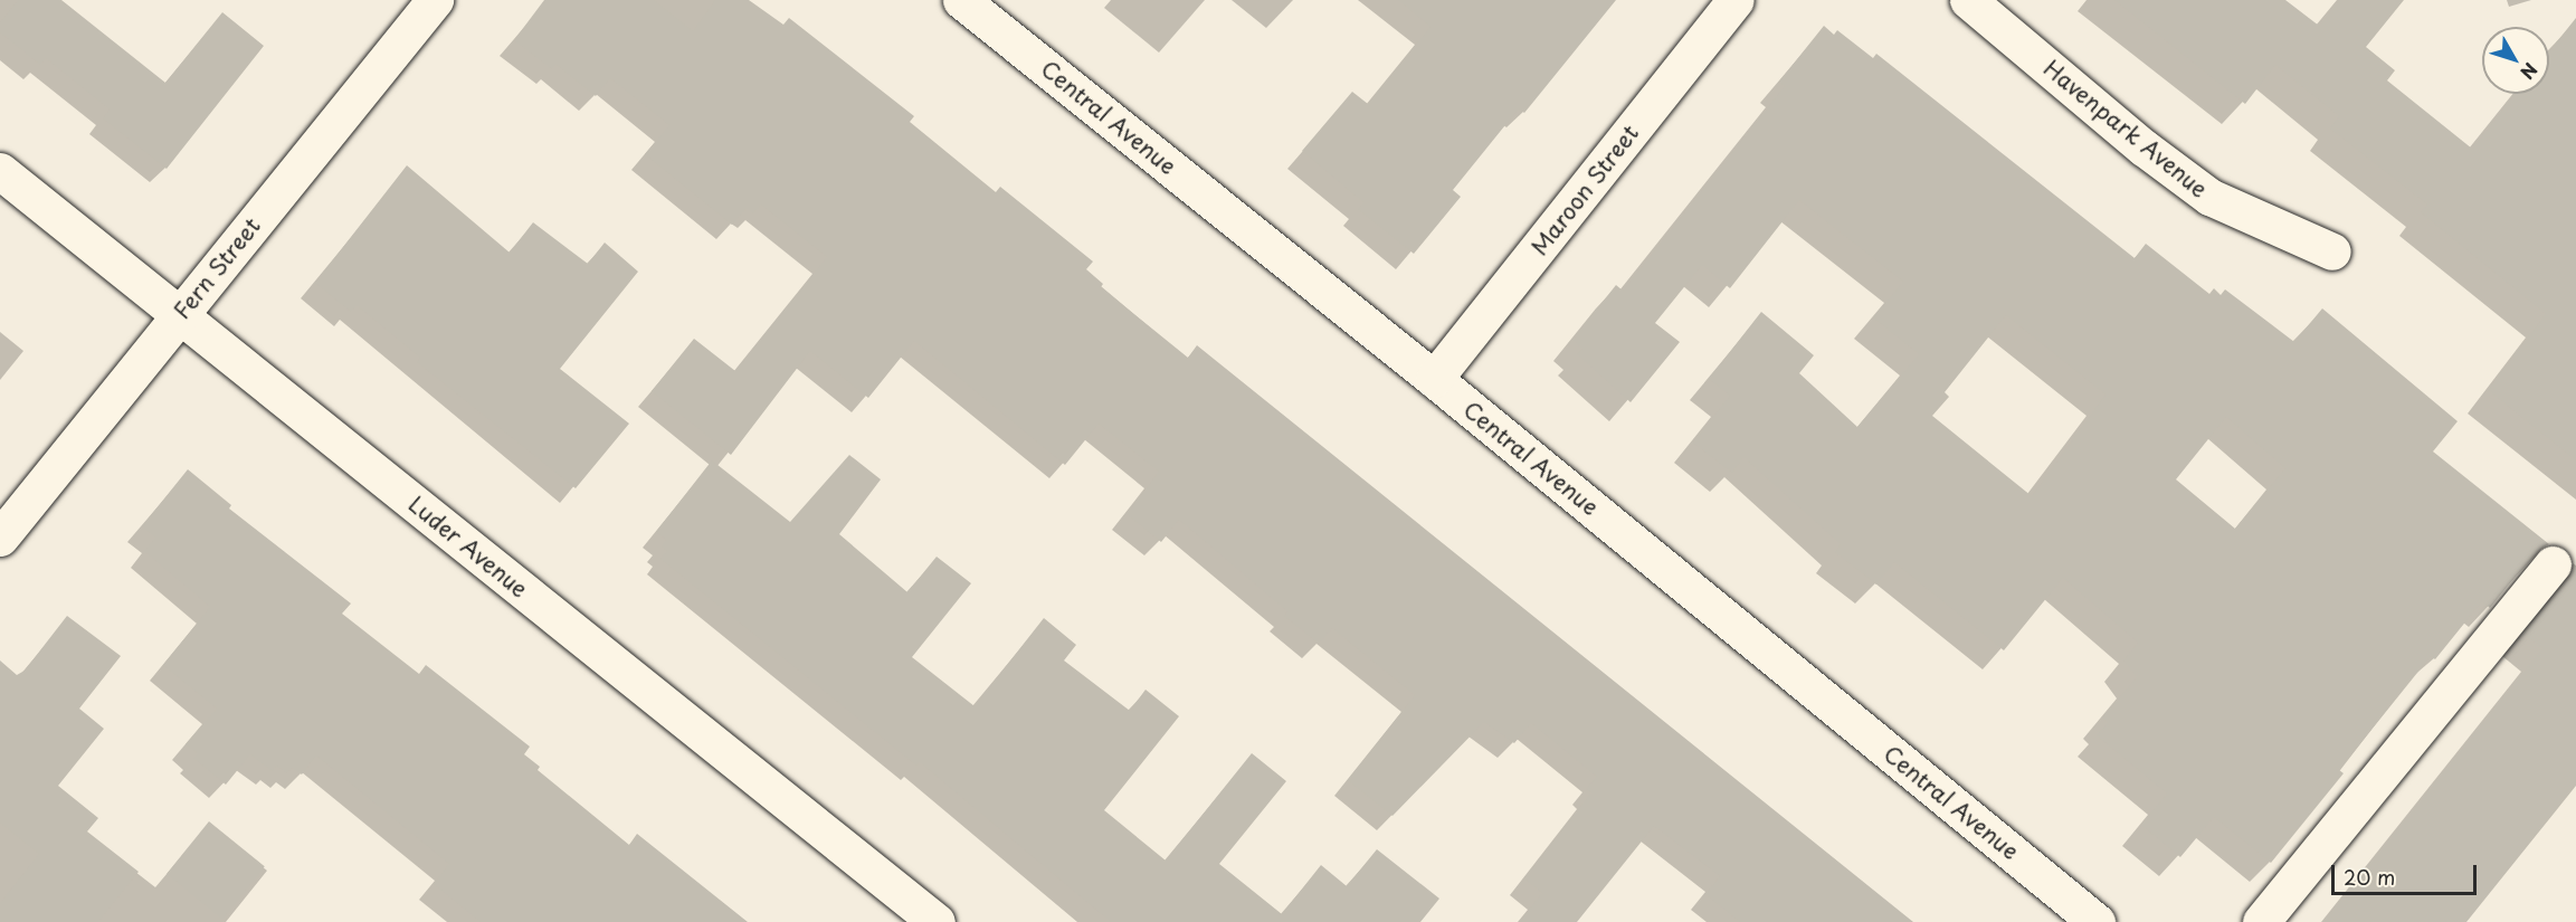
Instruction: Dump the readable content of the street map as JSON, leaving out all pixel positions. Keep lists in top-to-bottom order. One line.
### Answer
{"streets":{"street":["Central Avenue","Havenpark Avenue","Maroon Street","Fern Street","Luder Avenue"]},"crossings":[["Central Avenue","Maroon Street"],["Fern Street","Luder Avenue"]],"scale_bar":"20 m","north":"bottom right"}
